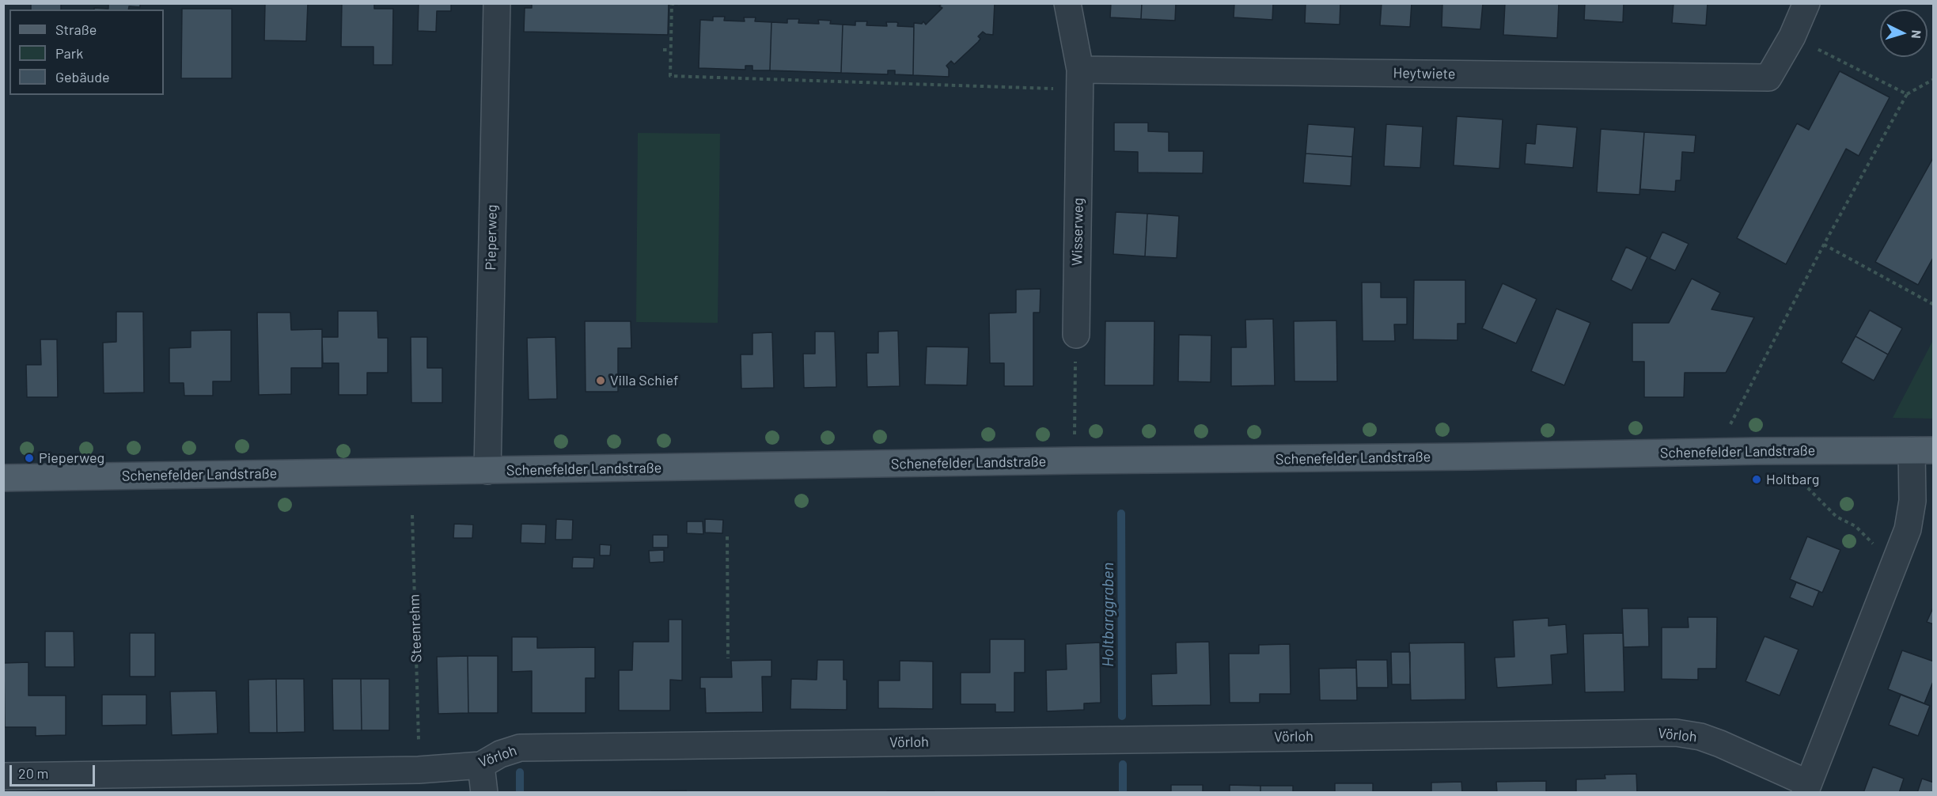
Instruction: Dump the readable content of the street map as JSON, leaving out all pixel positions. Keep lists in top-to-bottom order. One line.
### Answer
{"streets":{"main road":["Schenefelder Landstraße"],"street":["Heytwiete","Wisserweg","Pieperweg","Vörloh"],"path":["Steenrehm"]},"crossings":[["Heytwiete","Wisserweg"],["Pieperweg","Schenefelder Landstraße"]],"water":["Holtbarggraben"],"places":["Villa Schief","Pieperweg","Holtbarg"],"legend":["Straße","Park","Gebäude"],"scale_bar":"20 m","north":"right"}
